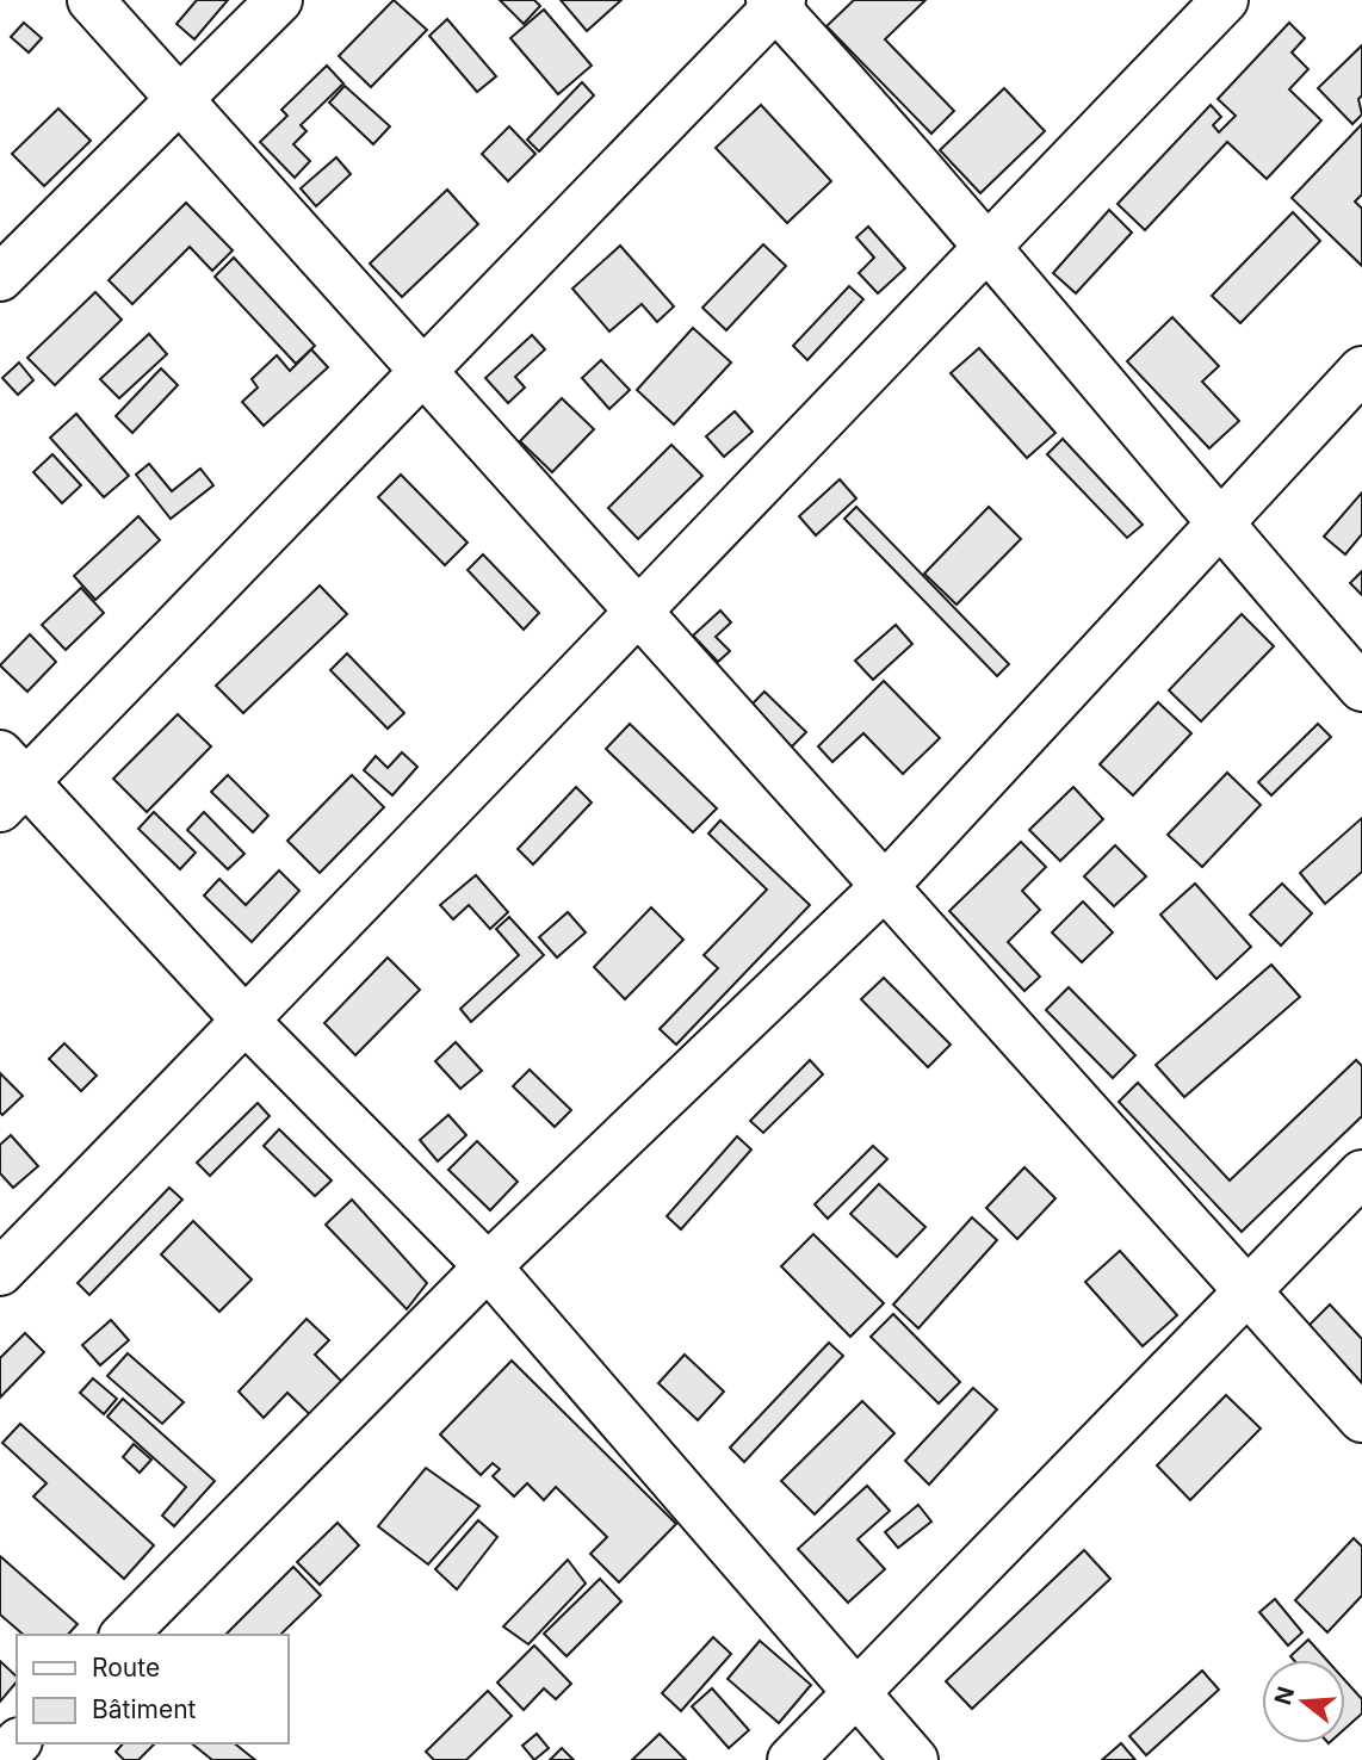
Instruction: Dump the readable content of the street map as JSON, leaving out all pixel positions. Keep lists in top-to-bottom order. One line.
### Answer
{"legend":["Route","Bâtiment"],"north":"left"}
